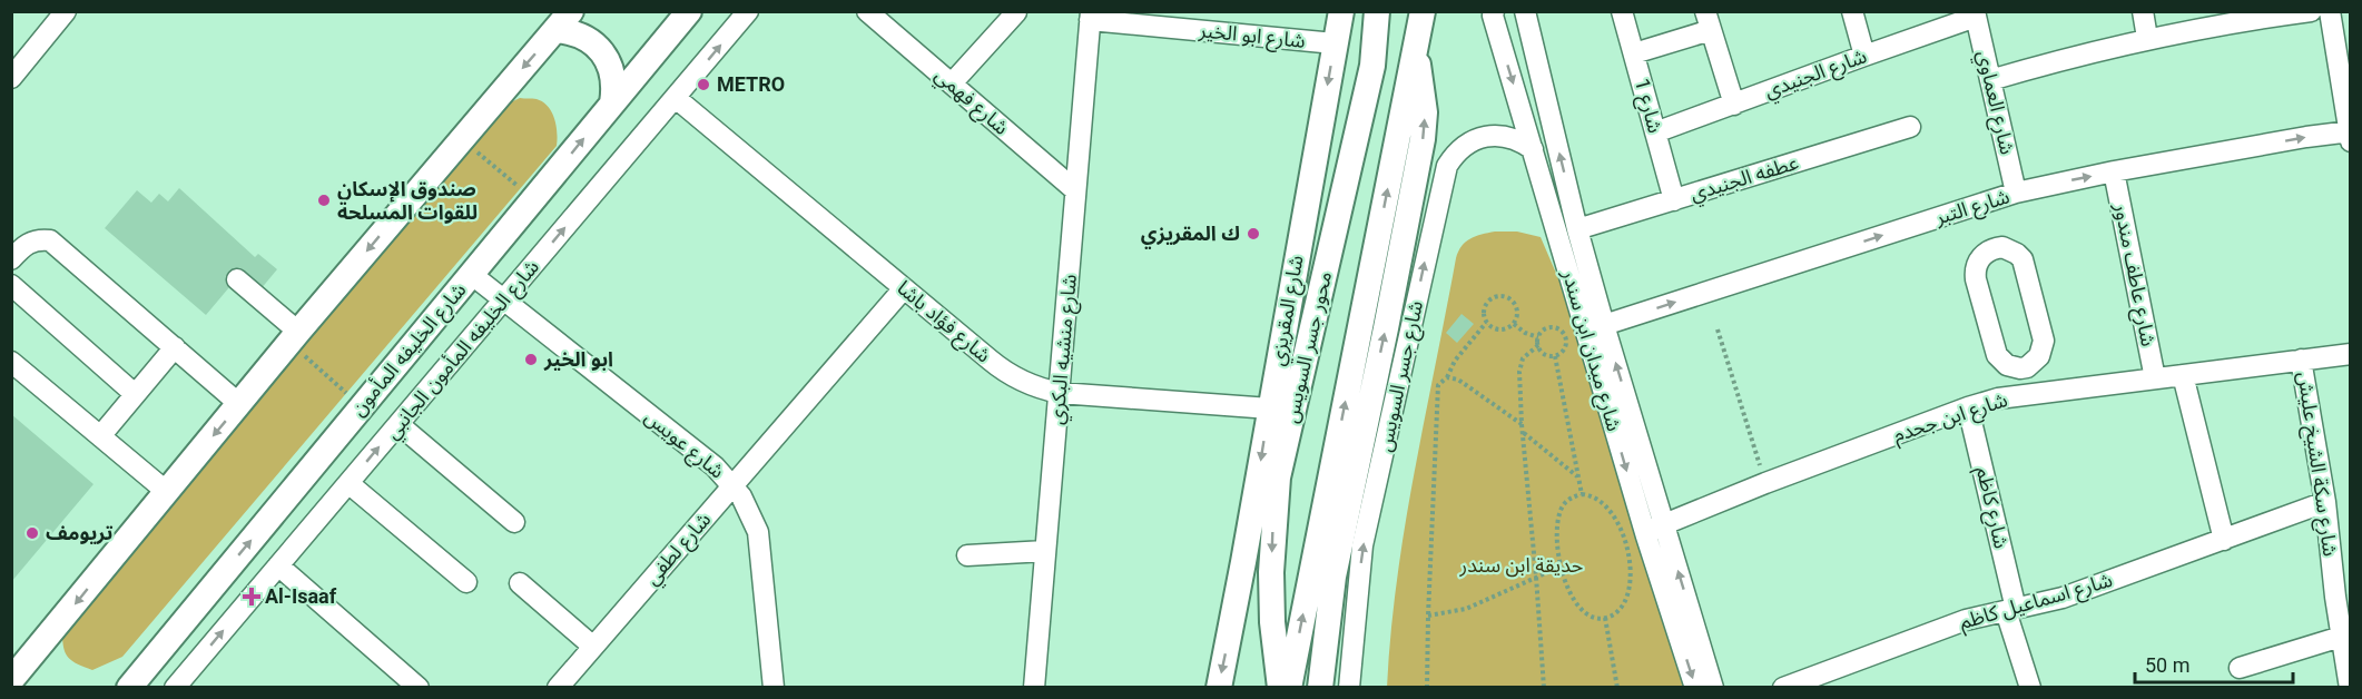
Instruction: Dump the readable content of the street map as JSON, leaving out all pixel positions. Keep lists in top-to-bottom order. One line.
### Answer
{"streets":{"main road":["شارع المقريزي","محور جسر السويس","شارع الخليفه المأمون"],"street":["شارع ابو الخير","شارع الجنيدي","شارع فهمي","شارع العماوي","شارع 1","عطفه الجنيدي","شارع التبر","شارع عاطف مندور","شارع فؤاد باشا","شارع الخليفه المأمون الجانبي","شارع منشيه البكري","شارع ميدان ابن سندر","شارع جسر السويس","شارع ابن جحدم","شارع عويس","شارع سكة الشيخ عليش","شارع كاظم","شارع لطفي","شارع اسماعيل كاظم"]},"crossings":[["شارع ابو الخير","شارع المقريزي"],["شارع ابو الخير","شارع منشيه البكري"],["شارع الجنيدي","شارع العماوي"],["شارع الجنيدي","شارع 1"],["شارع فهمي","شارع منشيه البكري"],["شارع العماوي","شارع التبر"],["شارع 1","عطفه الجنيدي"],["عطفه الجنيدي","شارع ميدان ابن سندر"],["شارع التبر","شارع عاطف مندور"],["شارع التبر","شارع ميدان ابن سندر"],["شارع عاطف مندور","شارع ابن جحدم"],["شارع المقريزي","شارع فؤاد باشا"],["شارع فؤاد باشا","شارع الخليفه المأمون الجانبي"],["شارع فؤاد باشا","شارع منشيه البكري"],["شارع فؤاد باشا","شارع لطفي"],["شارع الخليفه المأمون","شارع عويس"],["شارع الخليفه المأمون الجانبي","شارع عويس"],["شارع ميدان ابن سندر","شارع جسر السويس"],["شارع ميدان ابن سندر","شارع ابن جحدم"],["شارع ابن جحدم","شارع سكة الشيخ عليش"],["شارع ابن جحدم","شارع كاظم"],["شارع عويس","شارع لطفي"],["شارع سكة الشيخ عليش","شارع اسماعيل كاظم"],["شارع كاظم","شارع اسماعيل كاظم"]],"one_way":["شارع الخليفه المأمون الجانبي","شارع جسر السويس"],"parks":["حديقة ابن سندر"],"places":{"other":["METRO","صندوق الإسكان للقوات المسلحة","ك المقريزي","ابو الخير","تريومف"],"health":["Al-Isaaf"]},"scale_bar":"50 m"}
